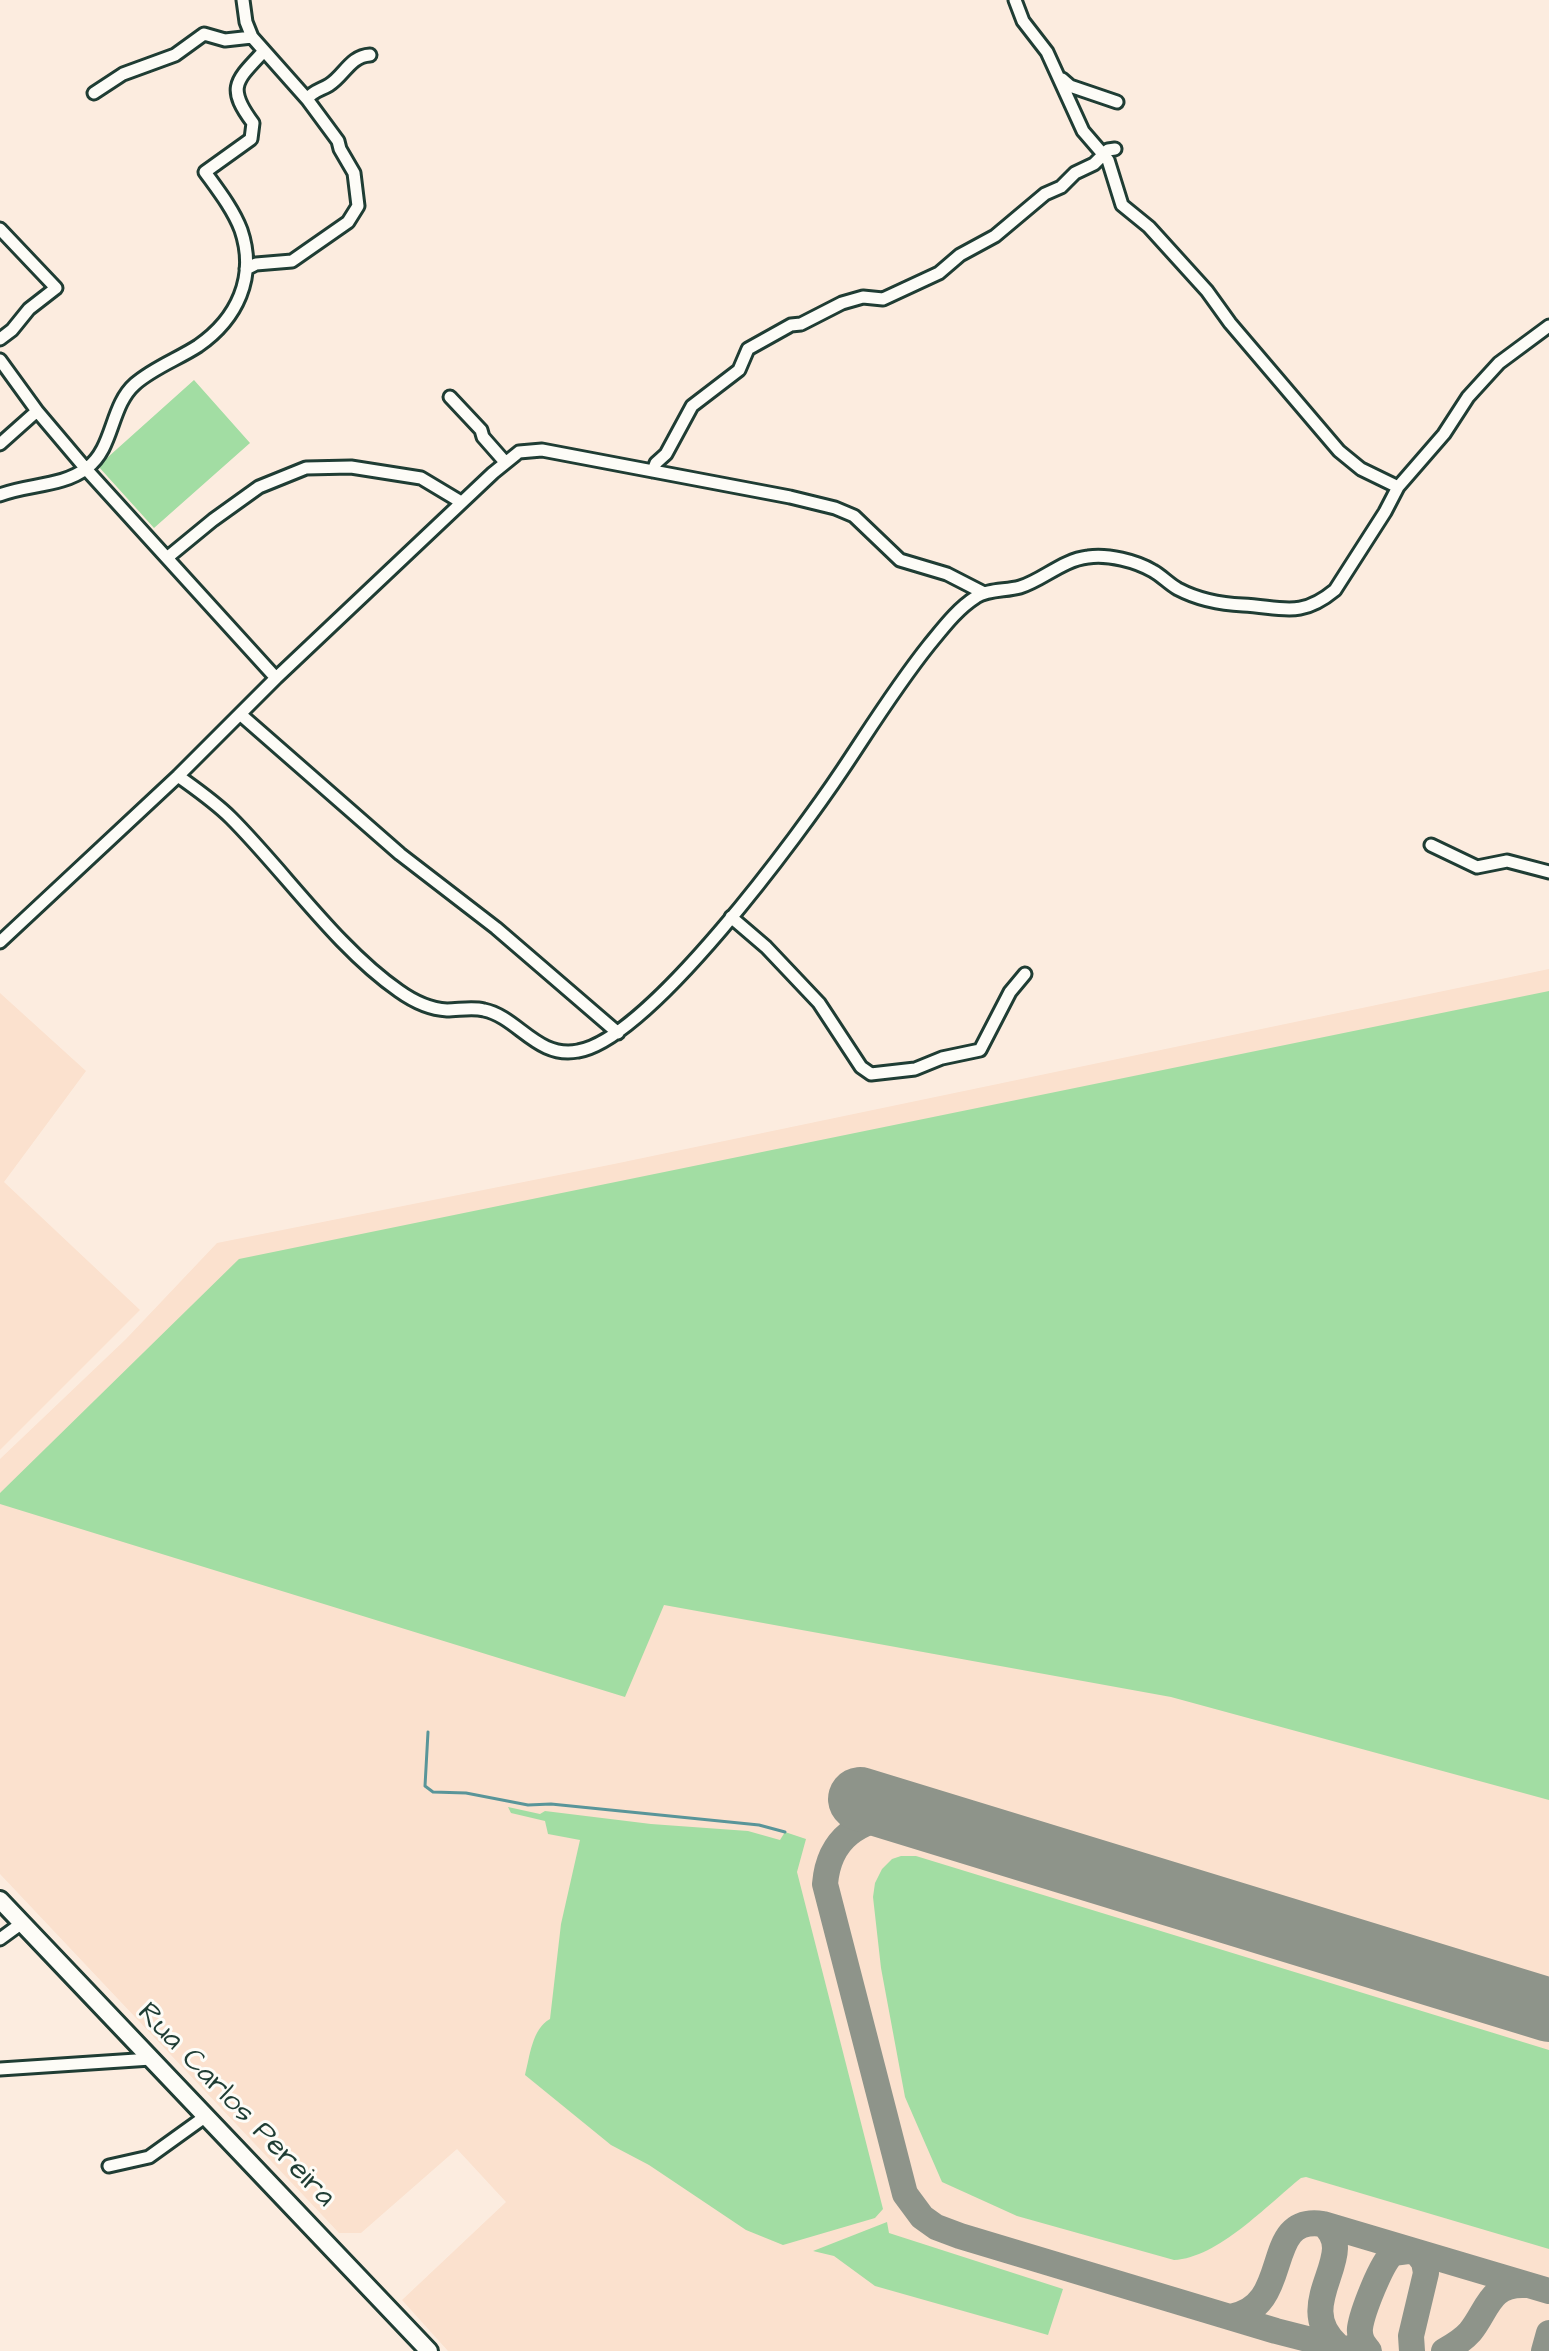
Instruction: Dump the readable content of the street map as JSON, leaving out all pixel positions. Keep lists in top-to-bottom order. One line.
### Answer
{"streets":{"main road":["Rua Carlos Pereira"]}}
